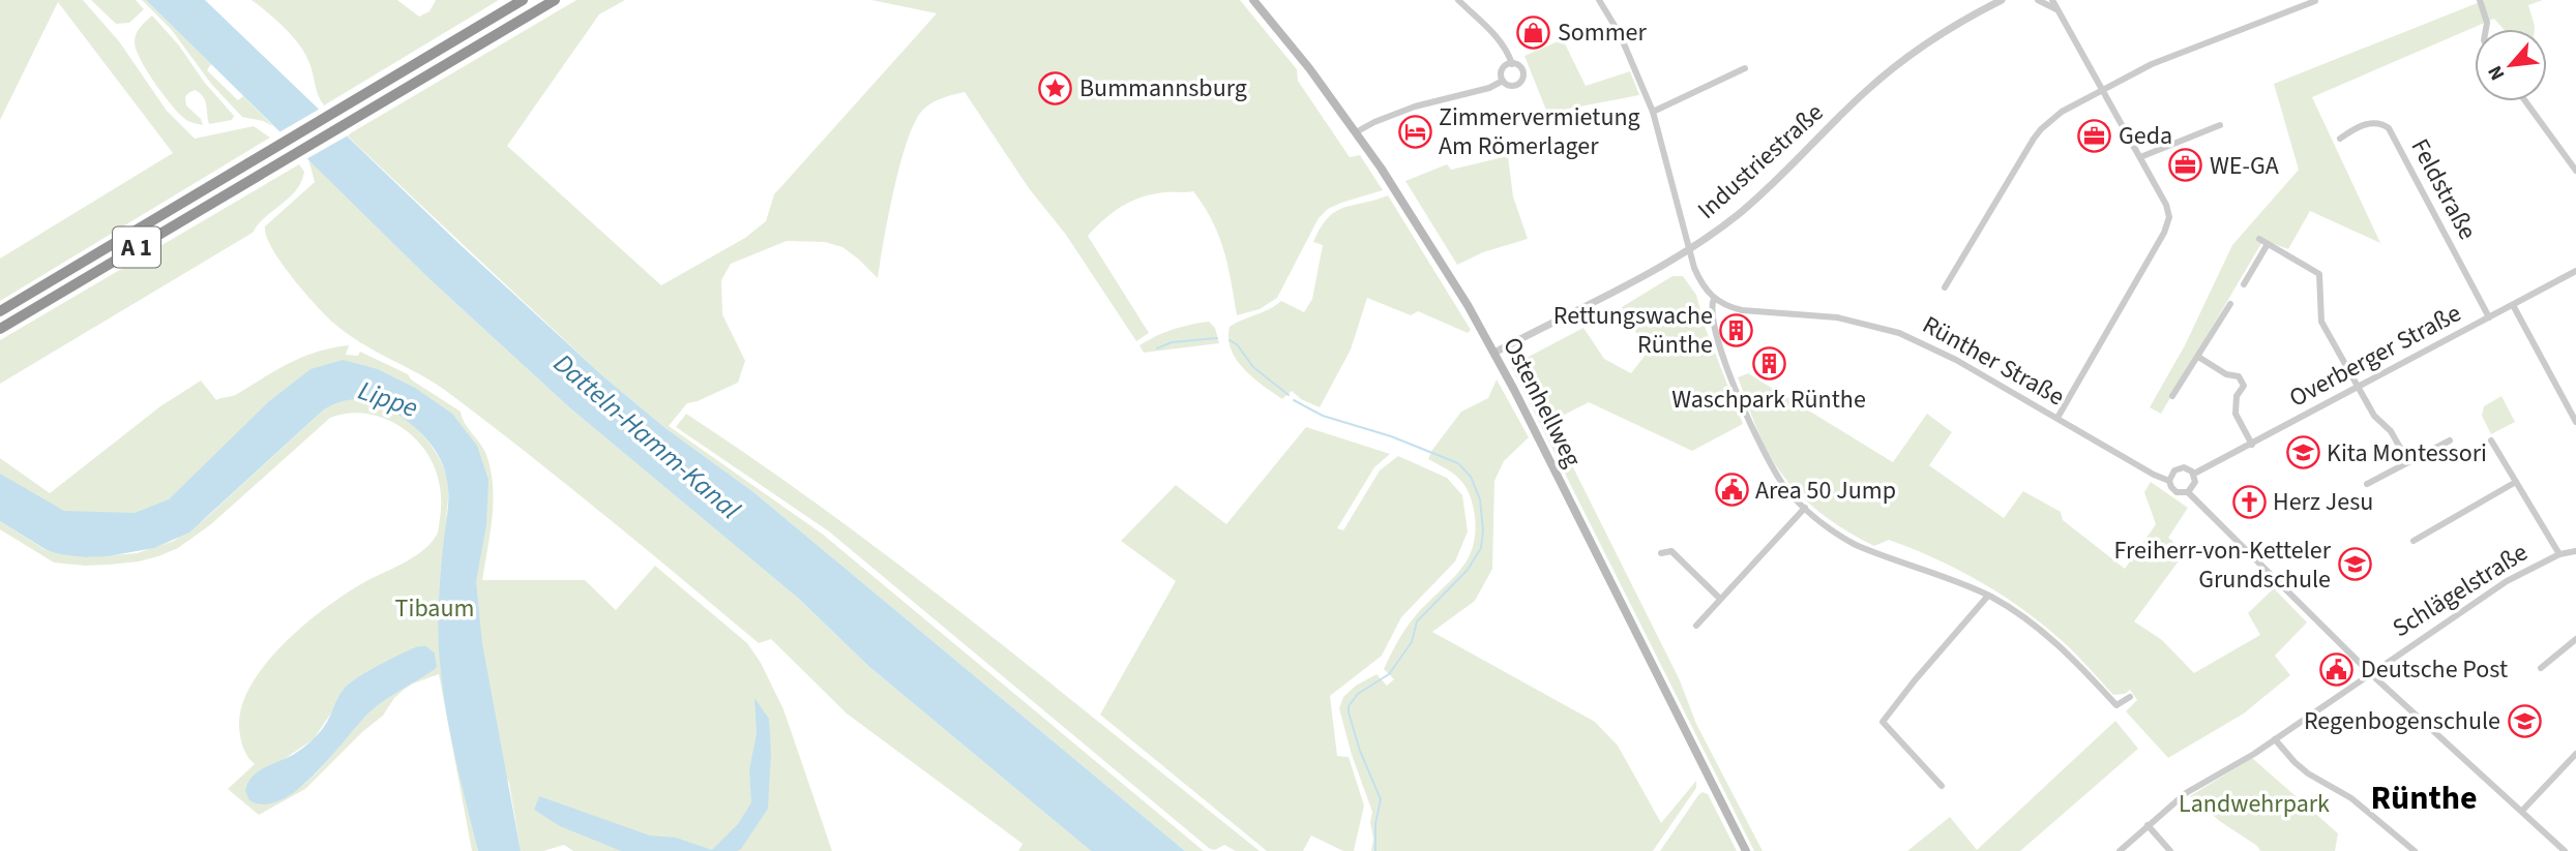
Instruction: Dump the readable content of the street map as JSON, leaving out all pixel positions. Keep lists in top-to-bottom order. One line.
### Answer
{"streets":{"highway":["A 1"],"main road":["Ostenhellweg"],"street":["Industriestraße","Feldstraße","Overberger Straße","Rünther Straße","Schlägelstraße"]},"crossings":[["Industriestraße","Ostenhellweg"],["Feldstraße","Overberger Straße"],["Overberger Straße","Rünther Straße"],["Rünther Straße","Schlägelstraße"]],"districts":["Rünthe"],"water":["Lippe","Datteln-Hamm-Kanal"],"parks":["Tibaum","Landwehrpark"],"places":{"shop":["Sommer"],"place":["Bummannsburg"],"hotel":["Zimmervermietung Am Römerlager"],"office":["Geda","WE-GA"],"building":["Rettungswache Rünthe","Waschpark Rünthe"],"school or university":["Kita Montessori","Freiherr-von-Ketteler Grundschule","Regenbogenschule"],"public building":["Area 50 Jump","Deutsche Post"],"church":["Herz Jesu"]},"north":"bottom left"}
